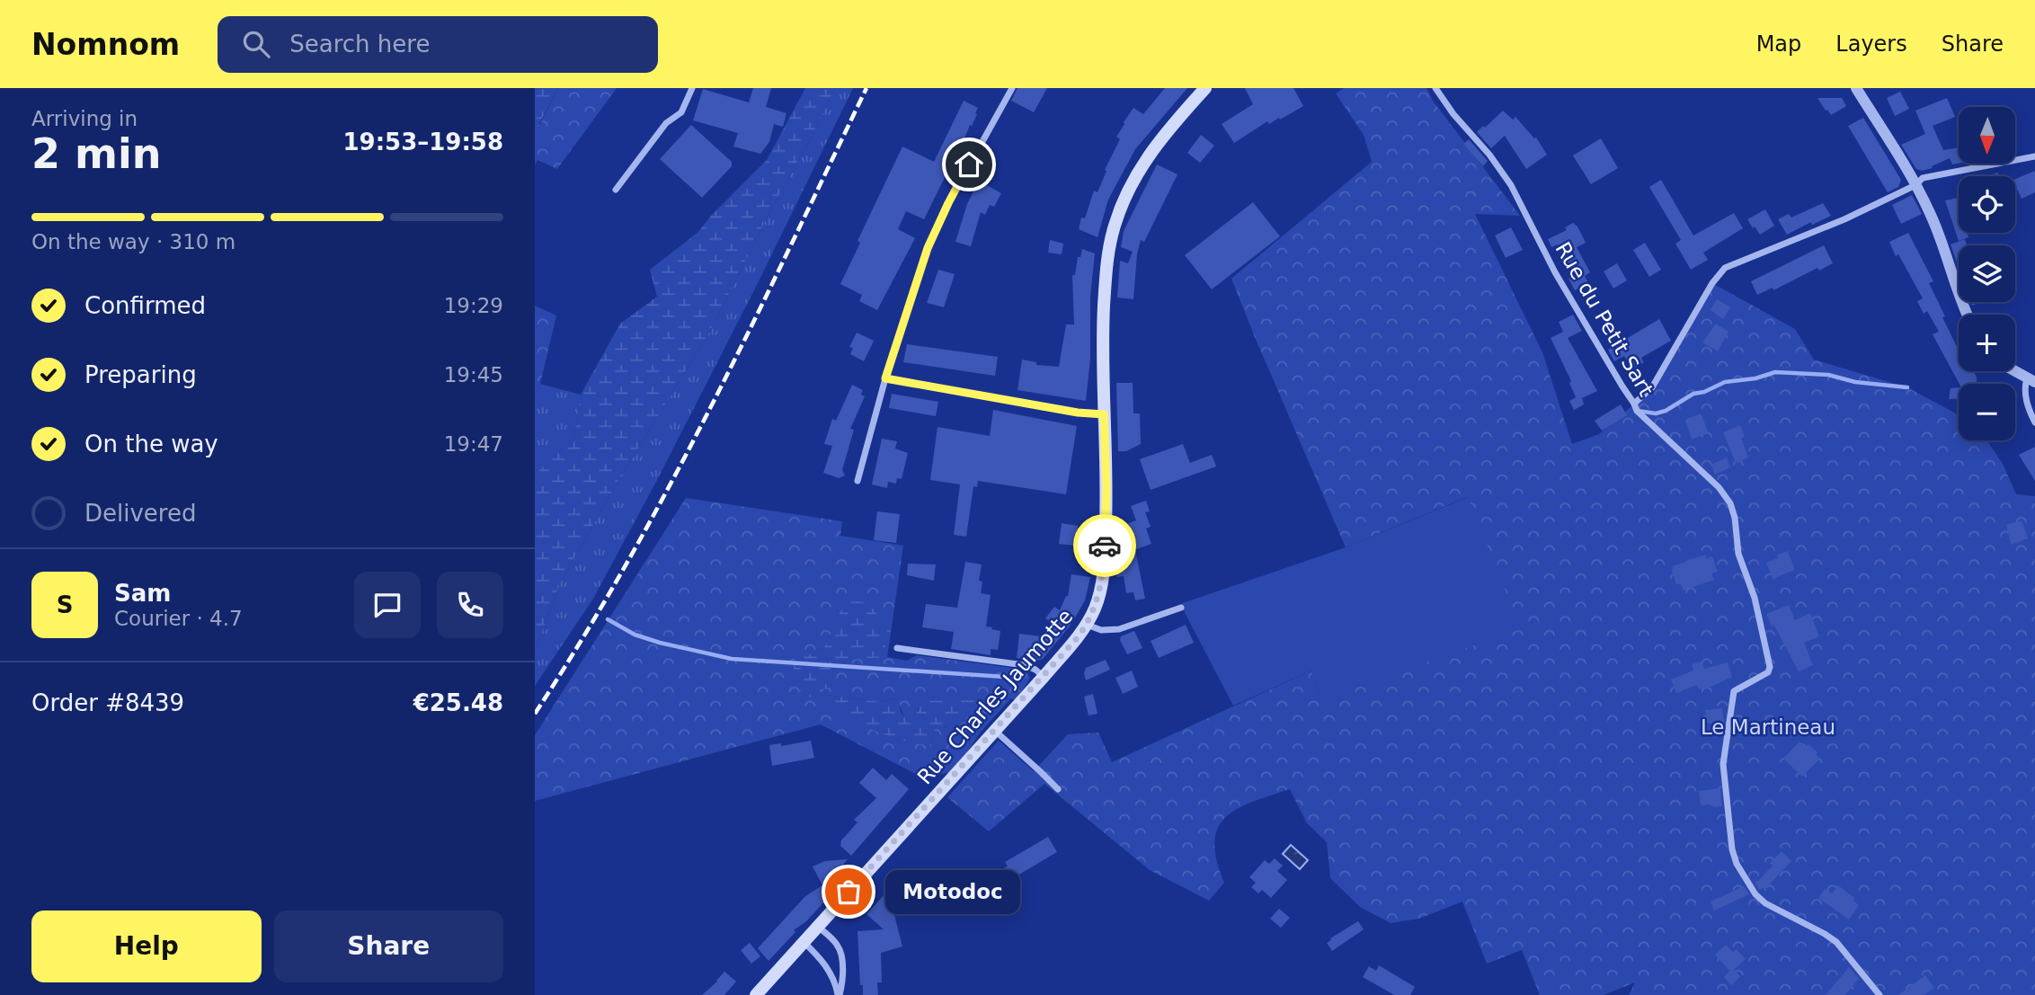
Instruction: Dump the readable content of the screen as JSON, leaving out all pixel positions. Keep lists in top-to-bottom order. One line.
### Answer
{"streets":{"main road":["Rue Charles Jaumotte"],"street":["Rue du Petit Sart"]},"parks":["Le Martineau"],"places":["Motodoc"],"north":"bottom","page":{"header":"Nomnom","search":"Search here","nav":["Map","Layers","Share"],"heading":["2 min","Arriving in","19:53–19:58"],"panel":["Sam","Courier · 4.7","Order #8439","€25.48"],"map_buttons":["+","−"],"bar":"On the way · 310 m","list":[["Confirmed","19:29"],["Preparing","19:45"],["On the way","19:47"],"Delivered"],"round":"S","bubble":"Motodoc","buttons":["Help","Share"]}}
